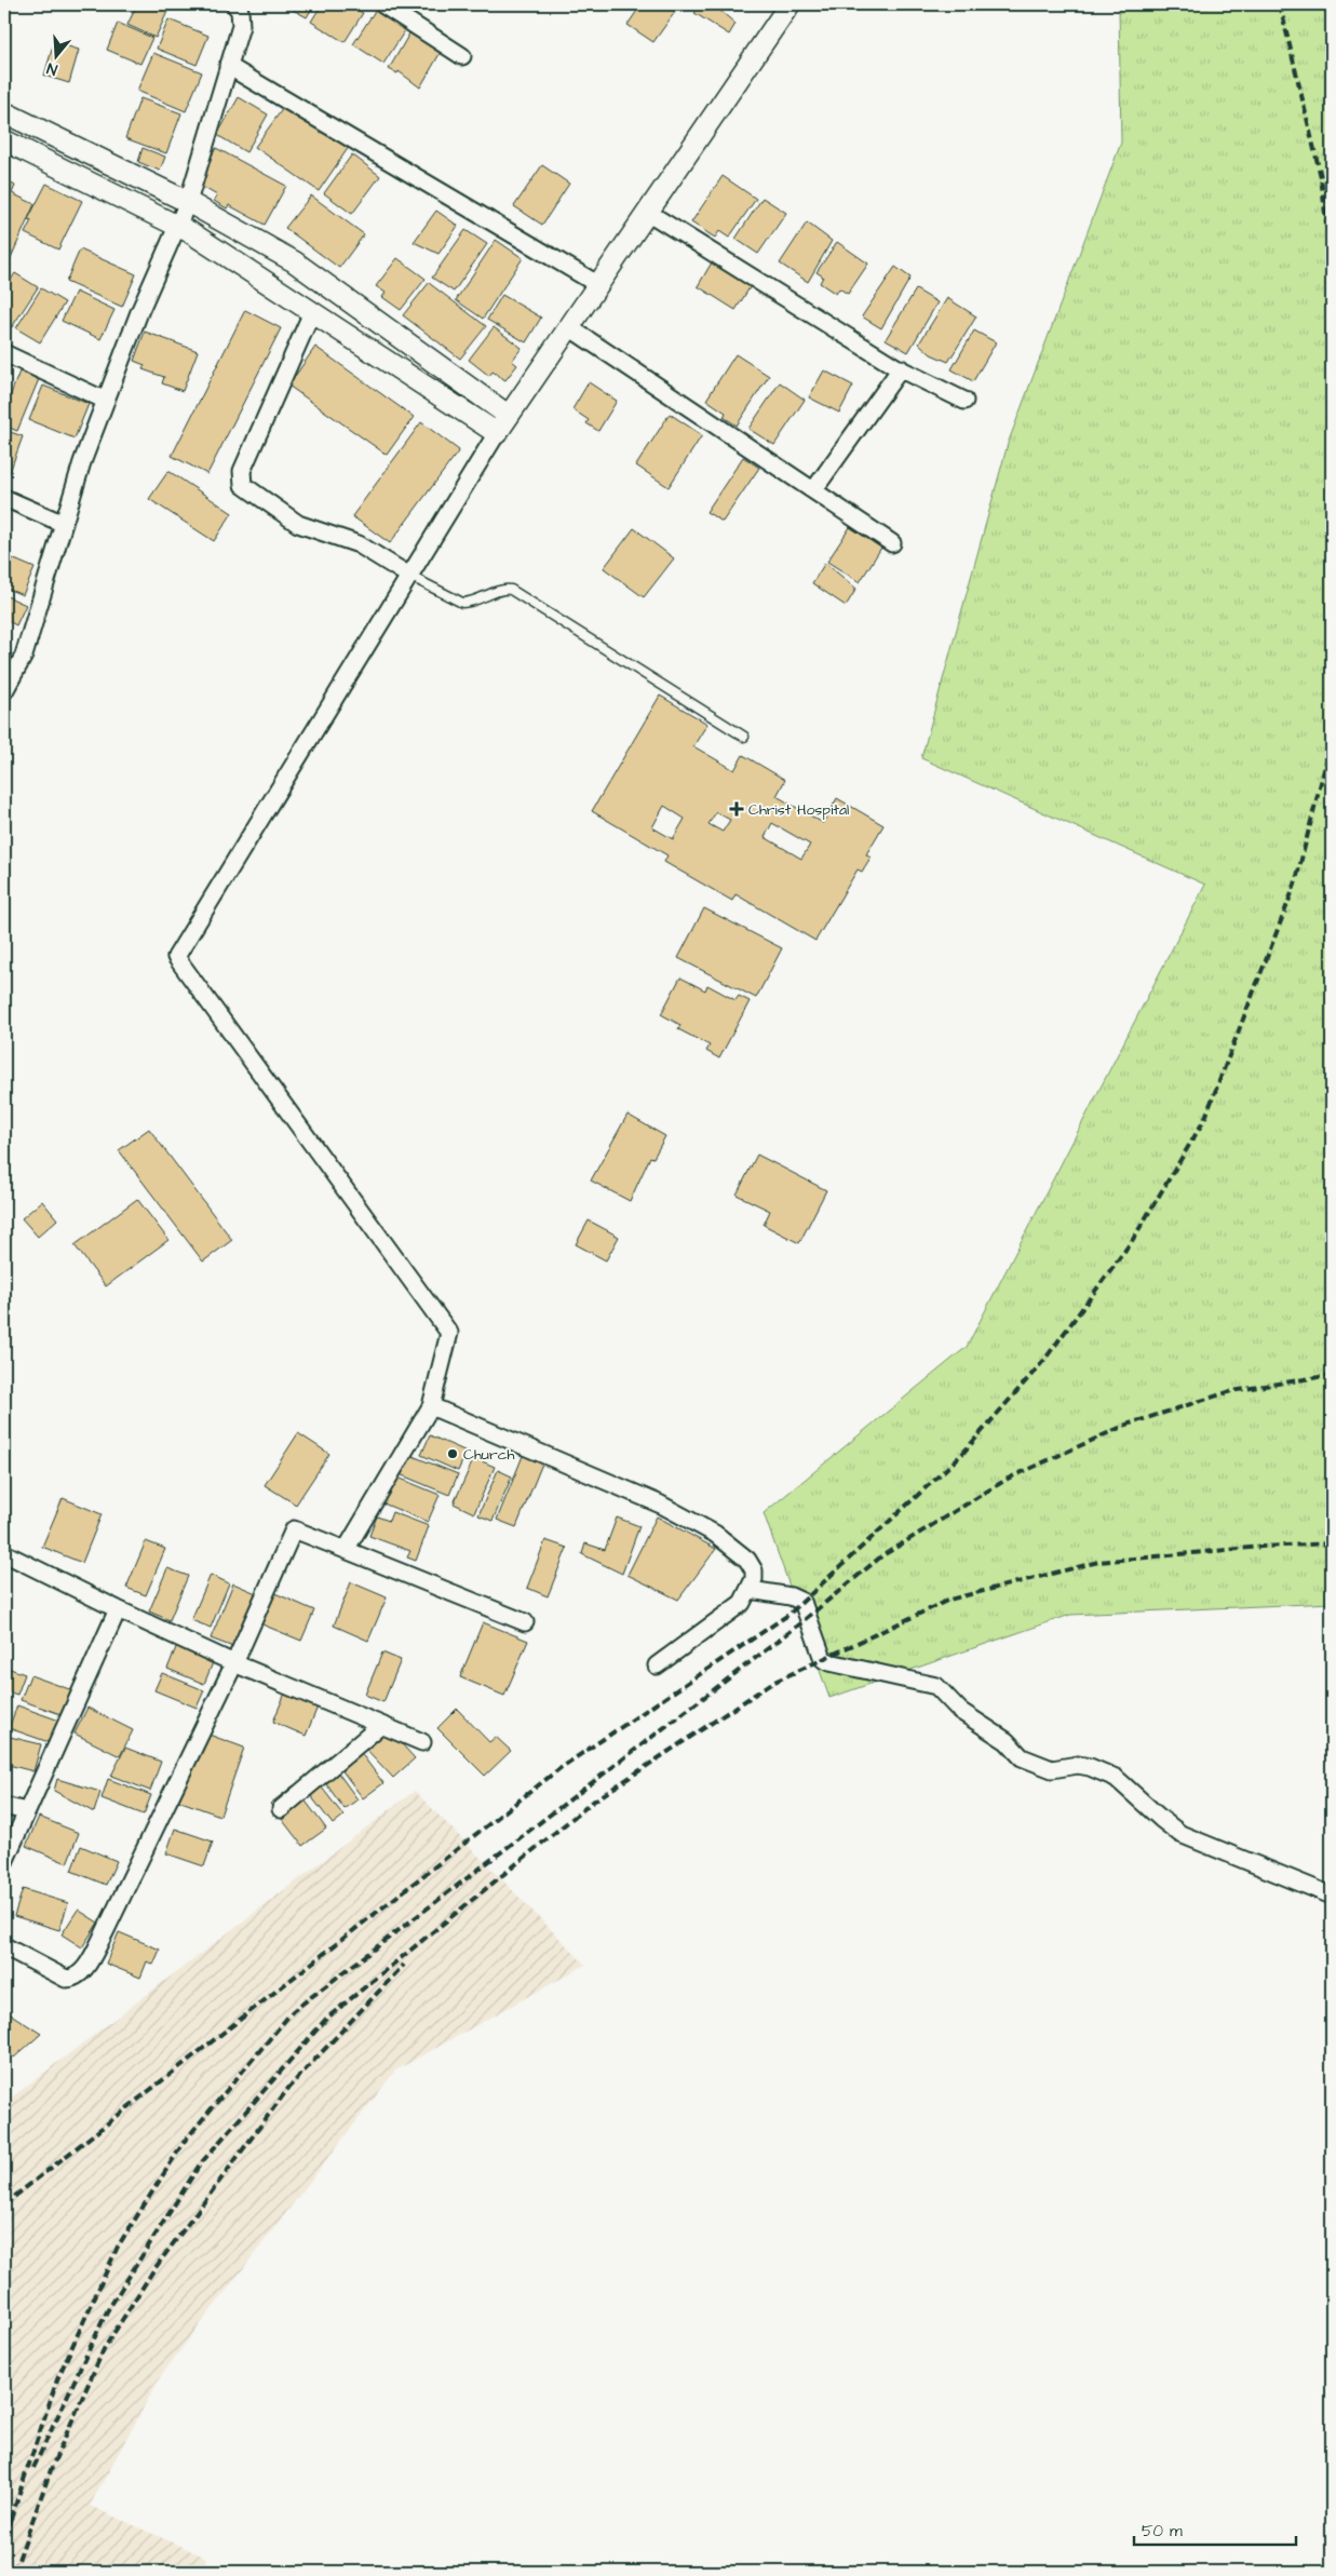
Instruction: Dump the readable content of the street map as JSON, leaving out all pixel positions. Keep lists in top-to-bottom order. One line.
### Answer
{"places":{"health":["Christ Hospital"],"other":["Church"]},"scale_bar":"50 m","north":"bottom"}
